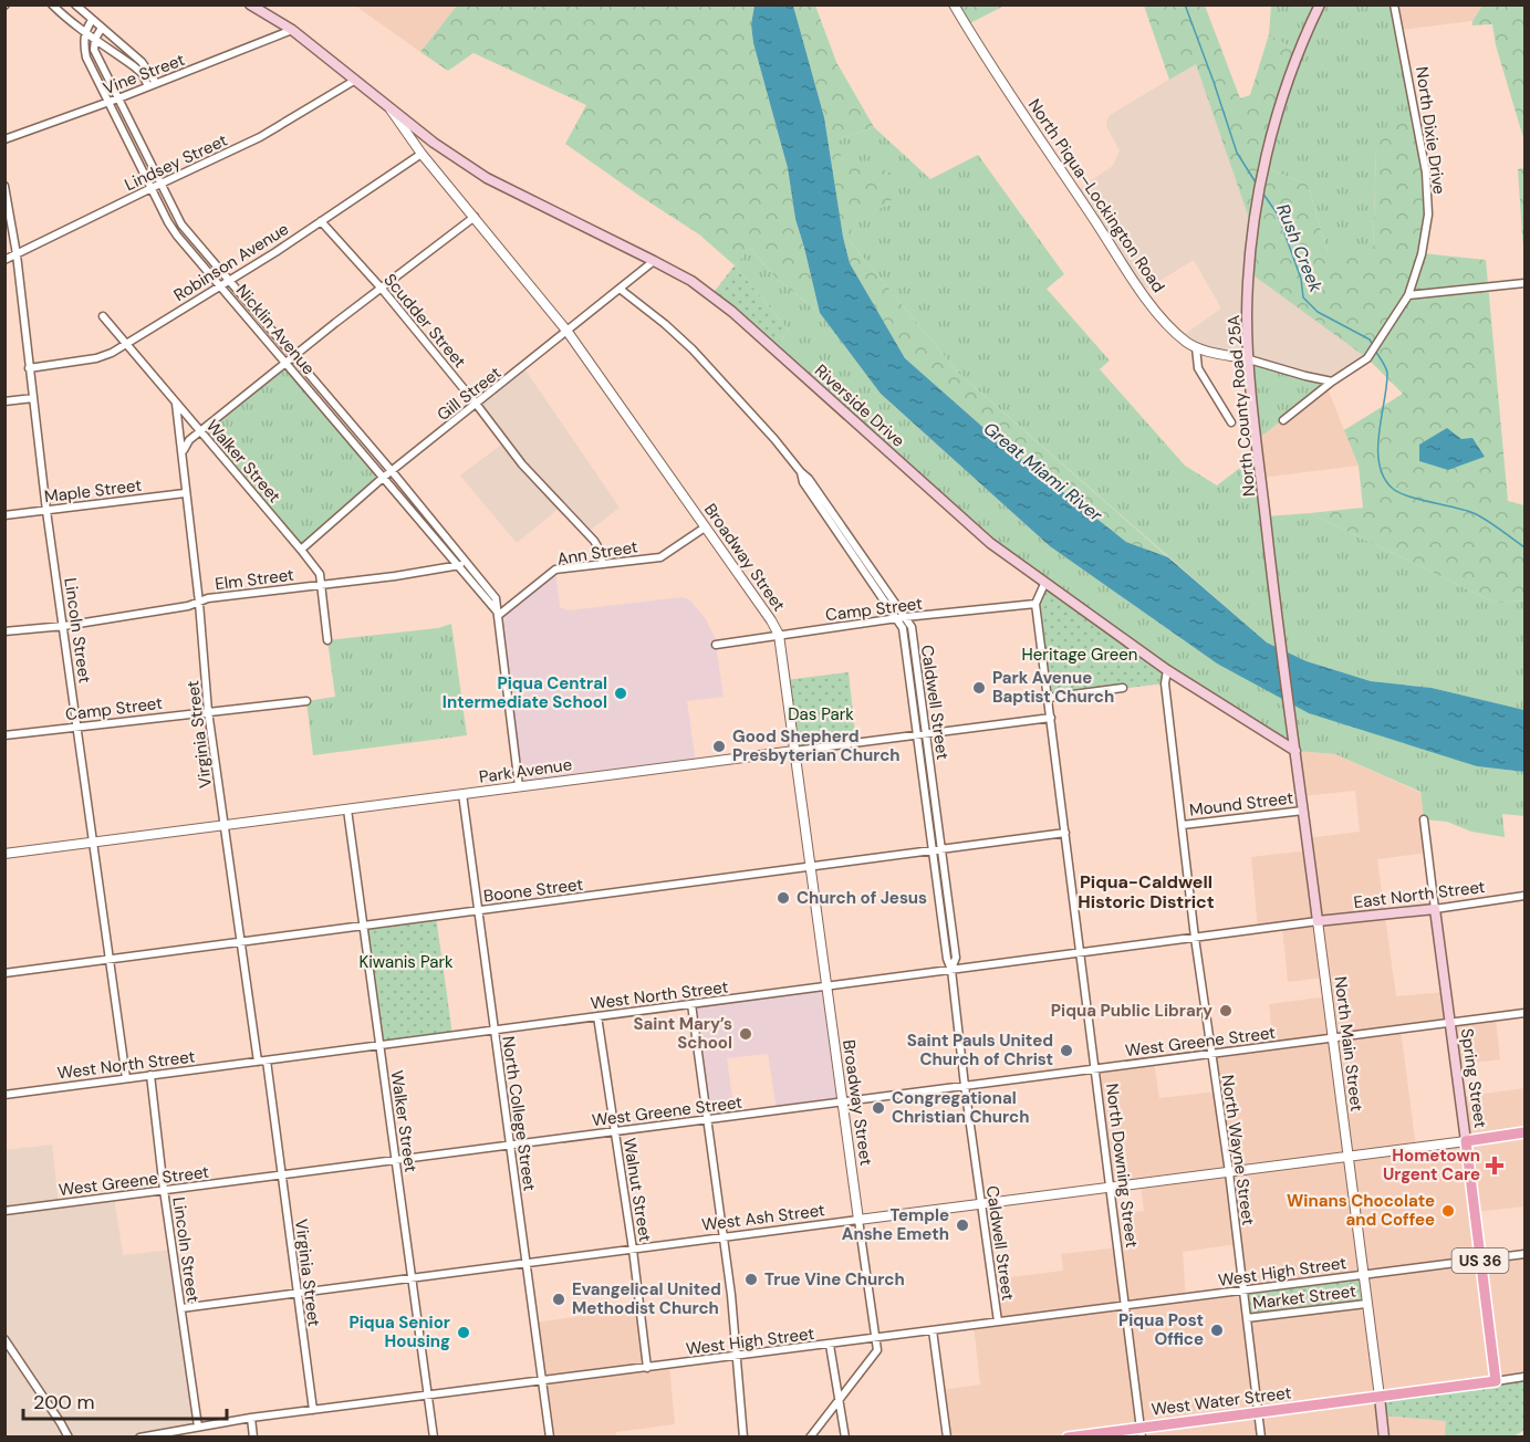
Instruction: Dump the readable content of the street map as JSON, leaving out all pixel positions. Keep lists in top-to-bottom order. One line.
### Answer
{"streets":{"main road":["Riverside Drive","North County Road 25A","East North Street","North Main Street","Spring Street","US 36","West Water Street"],"street":["Vine Street","North Dixie Drive","Lindsey Street","North Piqua–Lockington Road","Robinson Avenue","Scudder Street","Nicklin Avenue","Gill Street","Walker Street","Maple Street","Ann Street","Broadway Street","Elm Street","Camp Street","Lincoln Street","Caldwell Street","Virginia Street","Park Avenue","Mound Street","Boone Street","West North Street","West Greene Street","North College Street","North Wayne Street","North Downing Street","Walnut Street","West Ash Street","West High Street","Market Street"]},"crossings":[["Vine Street","Nicklin Avenue"],["Lindsey Street","Nicklin Avenue"],["Lindsey Street","Lincoln Street"],["North Piqua–Lockington Road","North County Road 25A"],["Robinson Avenue","Scudder Street"],["Robinson Avenue","Nicklin Avenue"],["Robinson Avenue","Riverside Drive"],["Robinson Avenue","Walker Street"],["Robinson Avenue","Broadway Street"],["Robinson Avenue","Lincoln Street"],["Scudder Street","Gill Street"],["Scudder Street","Ann Street"],["Nicklin Avenue","Gill Street"],["Nicklin Avenue","Ann Street"],["Nicklin Avenue","Elm Street"],["Nicklin Avenue","Park Avenue"],["Gill Street","Riverside Drive"],["Gill Street","Walker Street"],["Gill Street","Broadway Street"],["Gill Street","Caldwell Street"],["Riverside Drive","Broadway Street"],["Riverside Drive","North Main Street"],["Riverside Drive","North Wayne Street"],["North County Road 25A","North Main Street"],["Walker Street","Elm Street"],["Walker Street","Virginia Street"],["Walker Street","Park Avenue"],["Walker Street","Boone Street"],["Walker Street","West North Street"],["Walker Street","West Greene Street"],["Walker Street","West Ash Street"],["Walker Street","West High Street"],["Maple Street","Lincoln Street"],["Maple Street","Virginia Street"],["Ann Street","Broadway Street"],["Broadway Street","Camp Street"],["Broadway Street","Park Avenue"],["Broadway Street","Boone Street"],["Broadway Street","West North Street"],["Broadway Street","West Greene Street"],["Broadway Street","West Ash Street"],["Broadway Street","West High Street"],["Elm Street","Lincoln Street"],["Elm Street","Virginia Street"],["Camp Street","Lincoln Street"],["Camp Street","Caldwell Street"],["Camp Street","Virginia Street"],["Camp Street","North Downing Street"],["Lincoln Street","Park Avenue"],["Lincoln Street","Boone Street"],["Lincoln Street","West North Street"],["Lincoln Street","West Greene Street"],["Lincoln Street","West Ash Street"],["Lincoln Street","West High Street"],["Caldwell Street","Park Avenue"],["Caldwell Street","Boone Street"],["Caldwell Street","West North Street"],["Caldwell Street","West Greene Street"],["Caldwell Street","West Ash Street"],["Caldwell Street","West High Street"],["Virginia Street","Park Avenue"],["Virginia Street","Boone Street"],["Virginia Street","West North Street"],["Virginia Street","West Greene Street"],["Virginia Street","West Ash Street"],["Virginia Street","West High Street"],["Park Avenue","North College Street"],["Park Avenue","North Downing Street"],["Mound Street","North Main Street"],["Mound Street","North Wayne Street"],["Boone Street","North College Street"],["Boone Street","North Downing Street"],["East North Street","West North Street"],["East North Street","North Main Street"],["East North Street","Spring Street"],["West North Street","North Main Street"],["West North Street","North College Street"],["West North Street","North Wayne Street"],["West North Street","North Downing Street"],["West North Street","Walnut Street"],["West Greene Street","North Main Street"],["West Greene Street","Spring Street"],["West Greene Street","North College Street"],["West Greene Street","North Wayne Street"],["West Greene Street","North Downing Street"],["West Greene Street","Walnut Street"],["North Main Street","West Ash Street"],["North Main Street","West High Street"],["North Main Street","Market Street"],["North Main Street","West Water Street"],["Spring Street","West Ash Street"],["Spring Street","West High Street"],["Spring Street","West Water Street"],["North College Street","West Ash Street"],["North College Street","West High Street"],["North Wayne Street","West Ash Street"],["North Wayne Street","West High Street"],["North Wayne Street","Market Street"],["North Wayne Street","West Water Street"],["North Downing Street","West Ash Street"],["North Downing Street","West High Street"],["North Downing Street","West Water Street"],["Walnut Street","West Ash Street"],["Walnut Street","West High Street"]],"districts":["Piqua-Caldwell Historic District"],"water":["Rush Creek","Great Miami River"],"parks":["Heritage Green","Das Park","Kiwanis Park"],"places":{"other":["Park Avenue Baptist Church","Piqua Central Intermediate School","Good Shepherd Presbyterian Church","Church of Jesus","Piqua Public Library","Saint Mary’s School","Saint Pauls United Church of Christ","Congregational Christian Church","Winans Chocolate and Coffee","Temple Anshe Emeth","True Vine Church","Evangelical United Methodist Church","Piqua Post Office","Piqua Senior Housing"],"health":["Hometown Urgent Care"]},"scale_bar":"200 m"}
